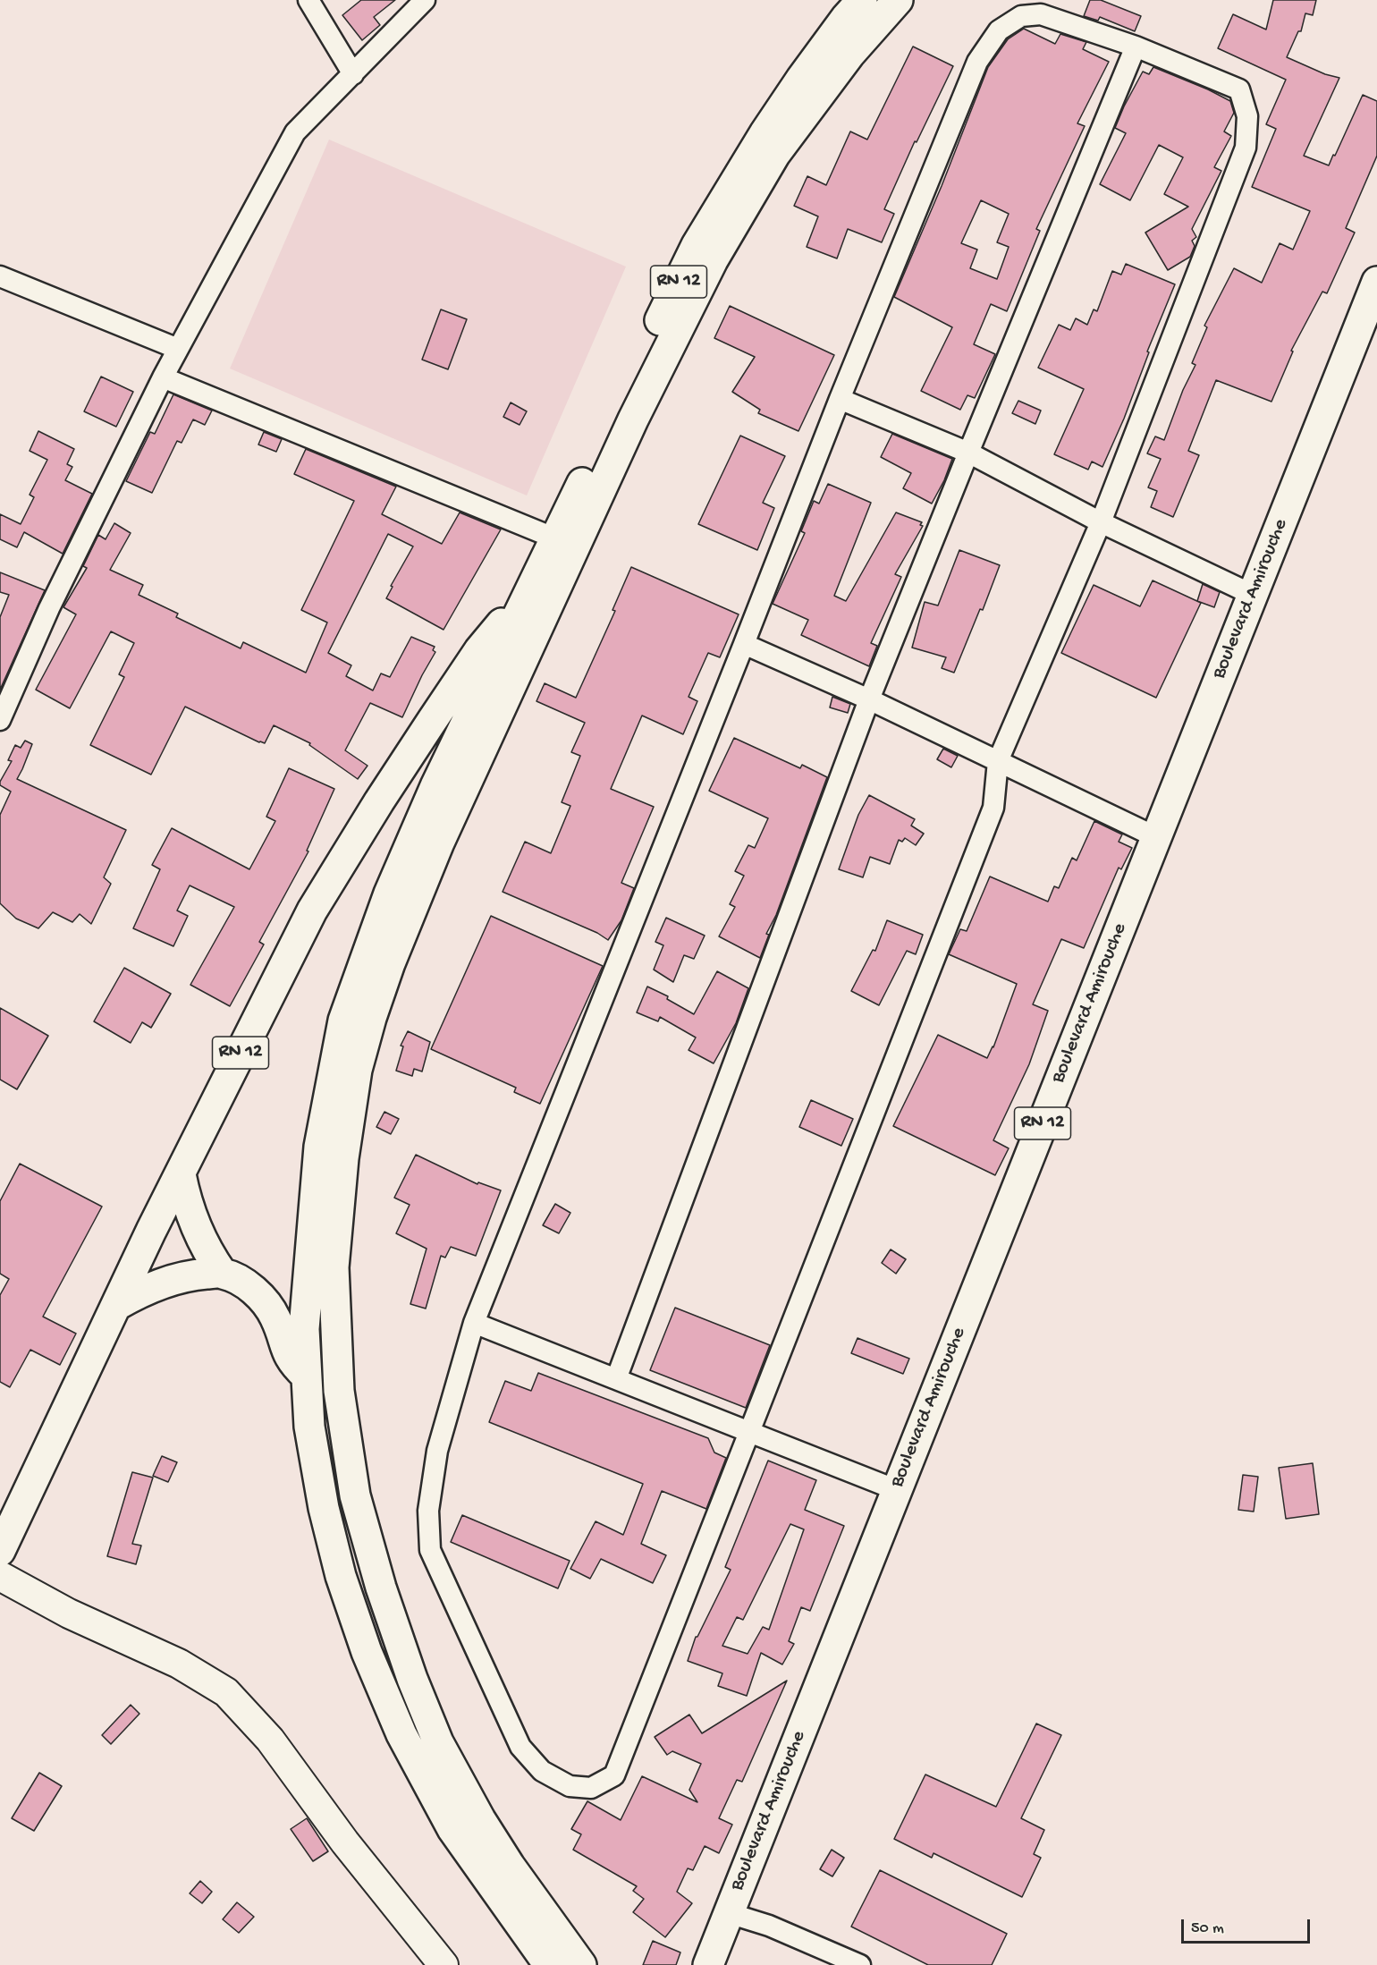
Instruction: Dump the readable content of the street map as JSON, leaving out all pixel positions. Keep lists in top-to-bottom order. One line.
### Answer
{"streets":{"main road":["RN 12","Boulevard Amirouche"]},"scale_bar":"50 m"}
